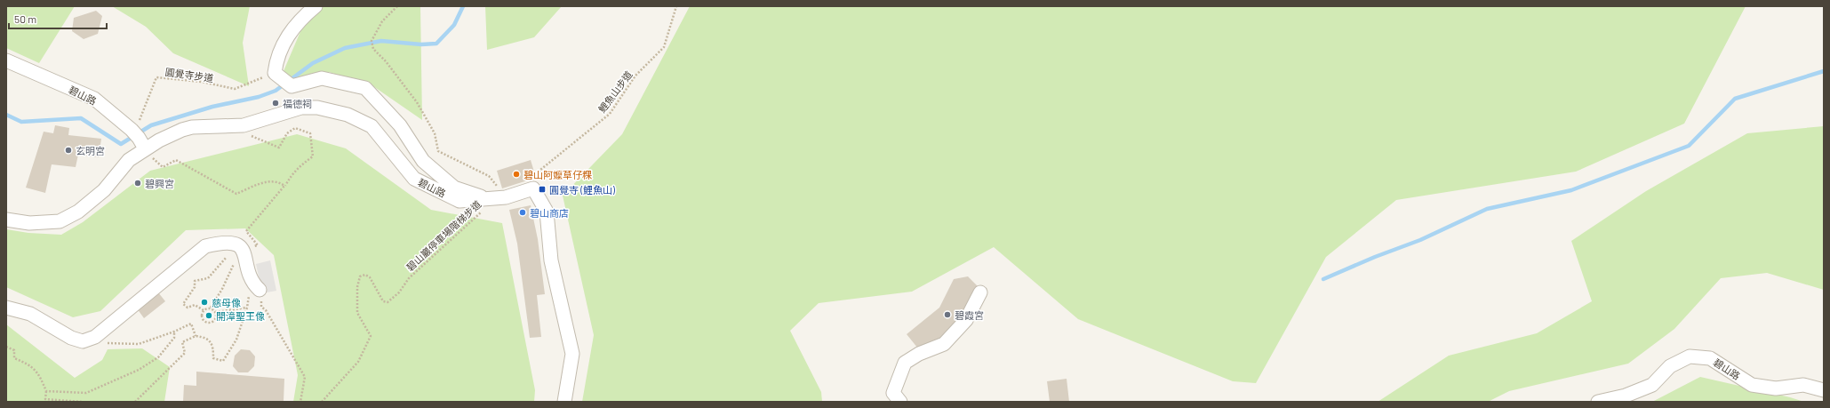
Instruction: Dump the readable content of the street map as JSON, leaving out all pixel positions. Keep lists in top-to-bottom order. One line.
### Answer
{"streets":{"street":["碧山路"],"path":["圓覺寺步道","鯉魚山步道","碧山巖停車場階梯步道"]},"crossings":[["圓覺寺步道","碧山路"],["鯉魚山步道","碧山路"],["碧山路","碧山巖停車場階梯步道"]],"places":{"other":["福德祠","玄明宮","碧山阿嬤草仔粿","碧興宮","碧山商店","慈母像","碧霞宮","開漳聖王像"],"transit":["圓覺寺 (鯉魚山)"]},"scale_bar":"50 m"}
